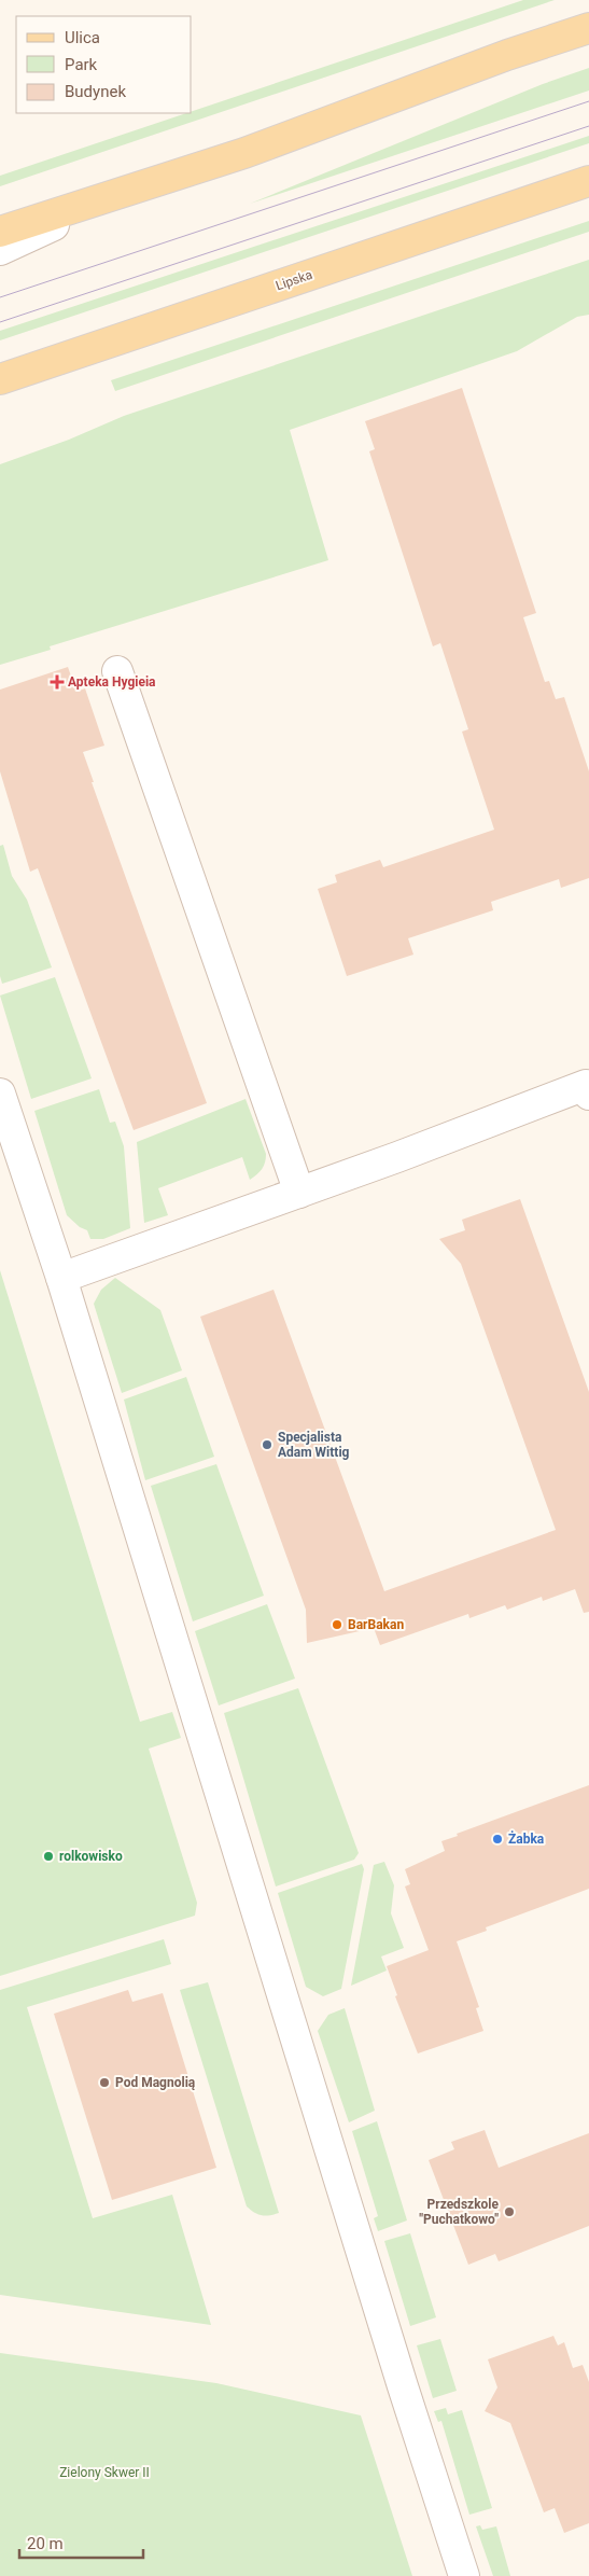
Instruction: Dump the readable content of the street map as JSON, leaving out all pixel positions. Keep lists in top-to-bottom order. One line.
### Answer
{"streets":{"main road":["Lipska"]},"parks":["Zielony Skwer II"],"places":{"health":["Apteka Hygieia"],"other":["Specjalista Adam Wittig","BarBakan","Żabka","rolkowisko","Pod Magnolią","Przedszkole \"Puchatkowo\""]},"legend":["Ulica","Park","Budynek"],"scale_bar":"20 m"}
